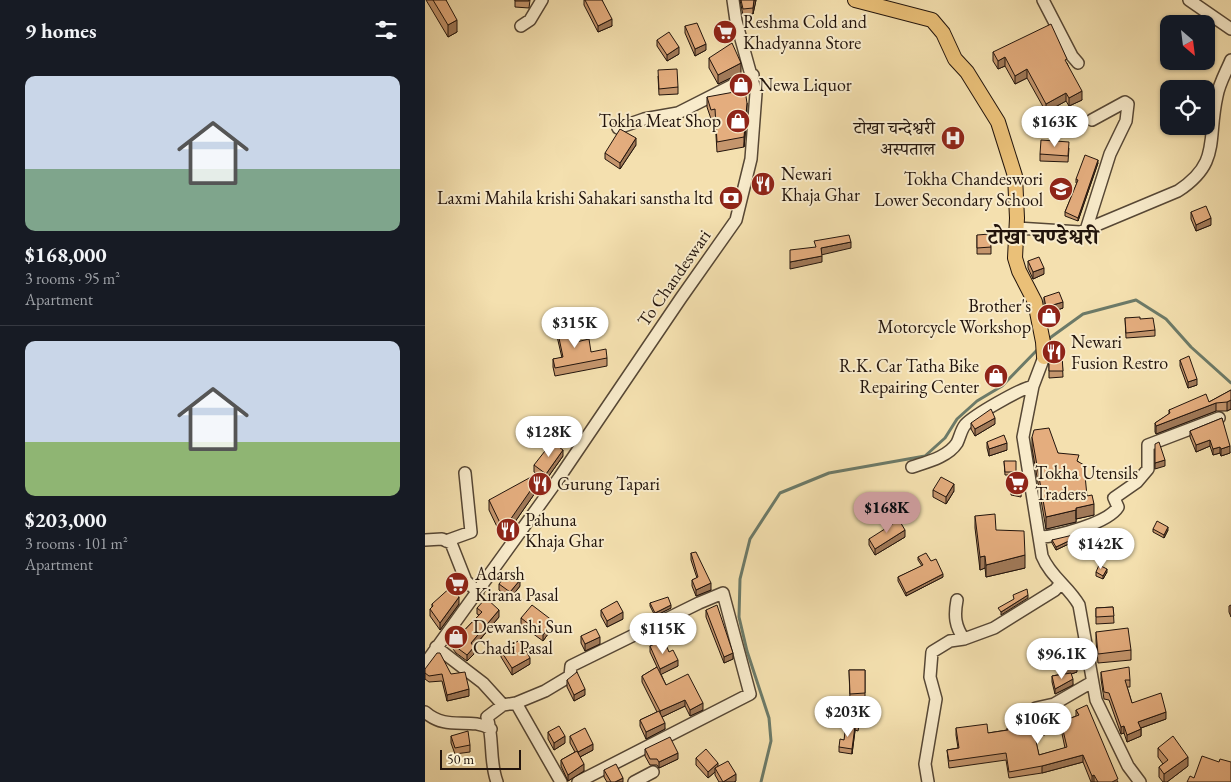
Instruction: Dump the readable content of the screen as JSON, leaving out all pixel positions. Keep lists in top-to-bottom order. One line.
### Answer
{"streets":{"street":["To Chandeswari"]},"districts":["टोखा चण्डेश्वरी"],"places":{"supermarket":["Reshma Cold and Khadyanna Store","Tokha Utensils Traders","Adarsh Kirana Pasal"],"shop":["Newa Liquor","Tokha Meat Shop","Brother's Motorcycle Workshop","R.K. Car Tatha Bike Repairing Center","Dewanshi Sun Chadi Pasal"],"hospital":["टोखा चन्देश्वरी अस्पताल"],"restaurant":["Newari Khaja Ghar","Newari Fusion Restro","Gurung Tapari","Pahuna Khaja Ghar"],"school or university":["Tokha Chandeswori Lower Secondary School"],"bank":["Laxmi Mahila krishi Sahakari sanstha ltd"]},"scale_bar":"50 m","north":"bottom right","page":{"heading":"9 homes","list":[{"name":"$168,000","note":"3 rooms · 95 m² · Apartment"},{"name":"$203,000","note":"3 rooms · 101 m² · Apartment"}],"price":["$163K","$315K","$128K","$168K","$142K","$115K","$96.1K","$203K","$106K"],"scale":"50 m"}}
